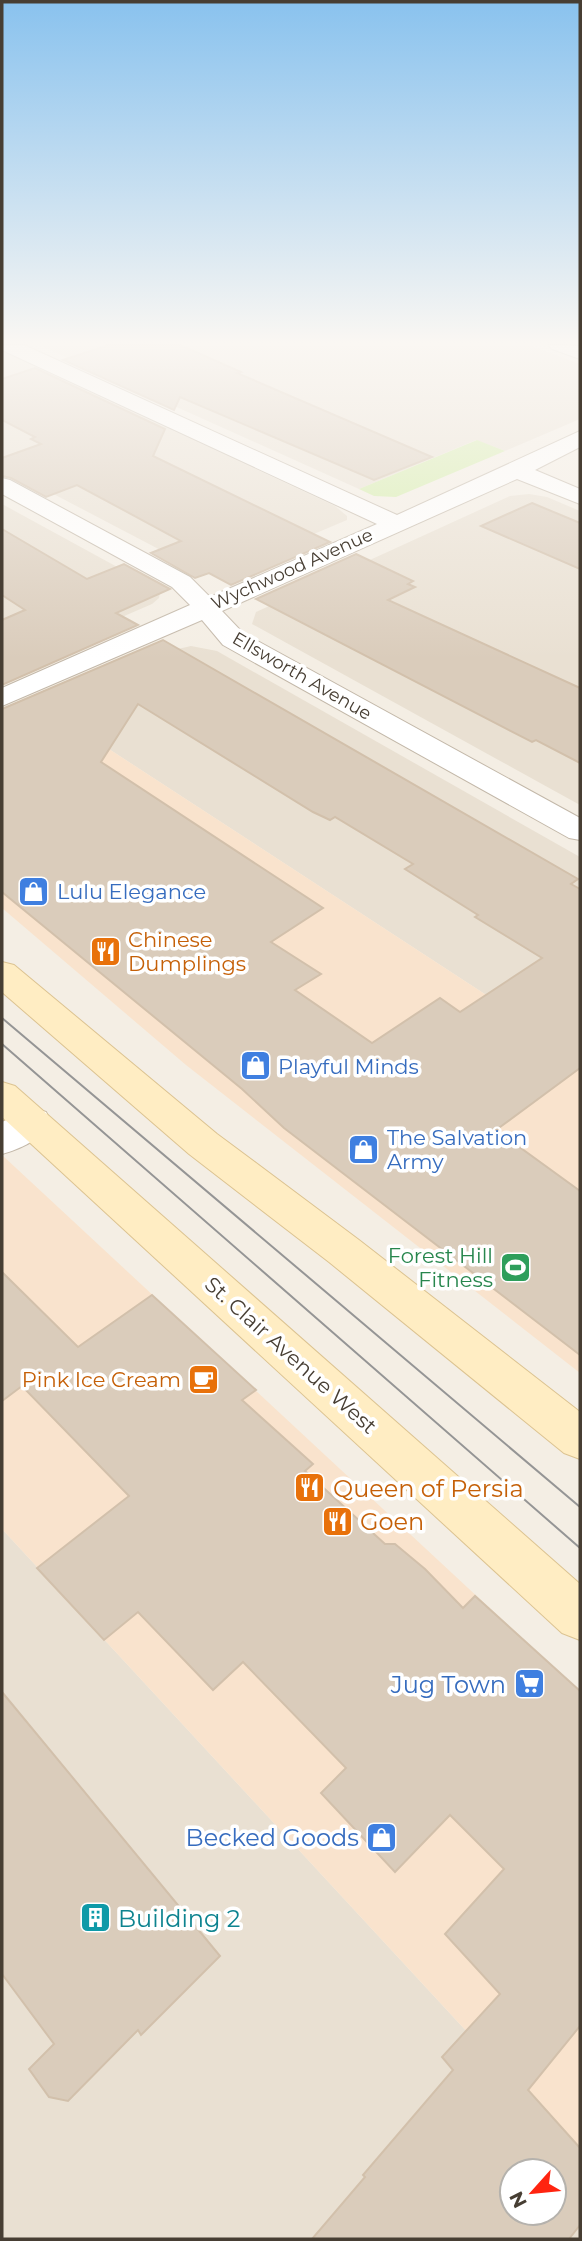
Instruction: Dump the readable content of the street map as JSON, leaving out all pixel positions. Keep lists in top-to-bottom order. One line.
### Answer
{"streets":{"main road":["St. Clair Avenue West"],"street":["Wychwood Avenue","Ellsworth Avenue"]},"crossings":[["Wychwood Avenue","Ellsworth Avenue"]],"places":{"shop":["Lulu Elegance","Playful Minds","The Salvation Army","Becked Goods"],"restaurant":["Chinese Dumplings","Queen of Persia","Goen"],"sports":["Forest Hill Fitness"],"cafe":["Pink Ice Cream"],"supermarket":["Jug Town"],"building":["Building 2"]},"north":"bottom left"}
